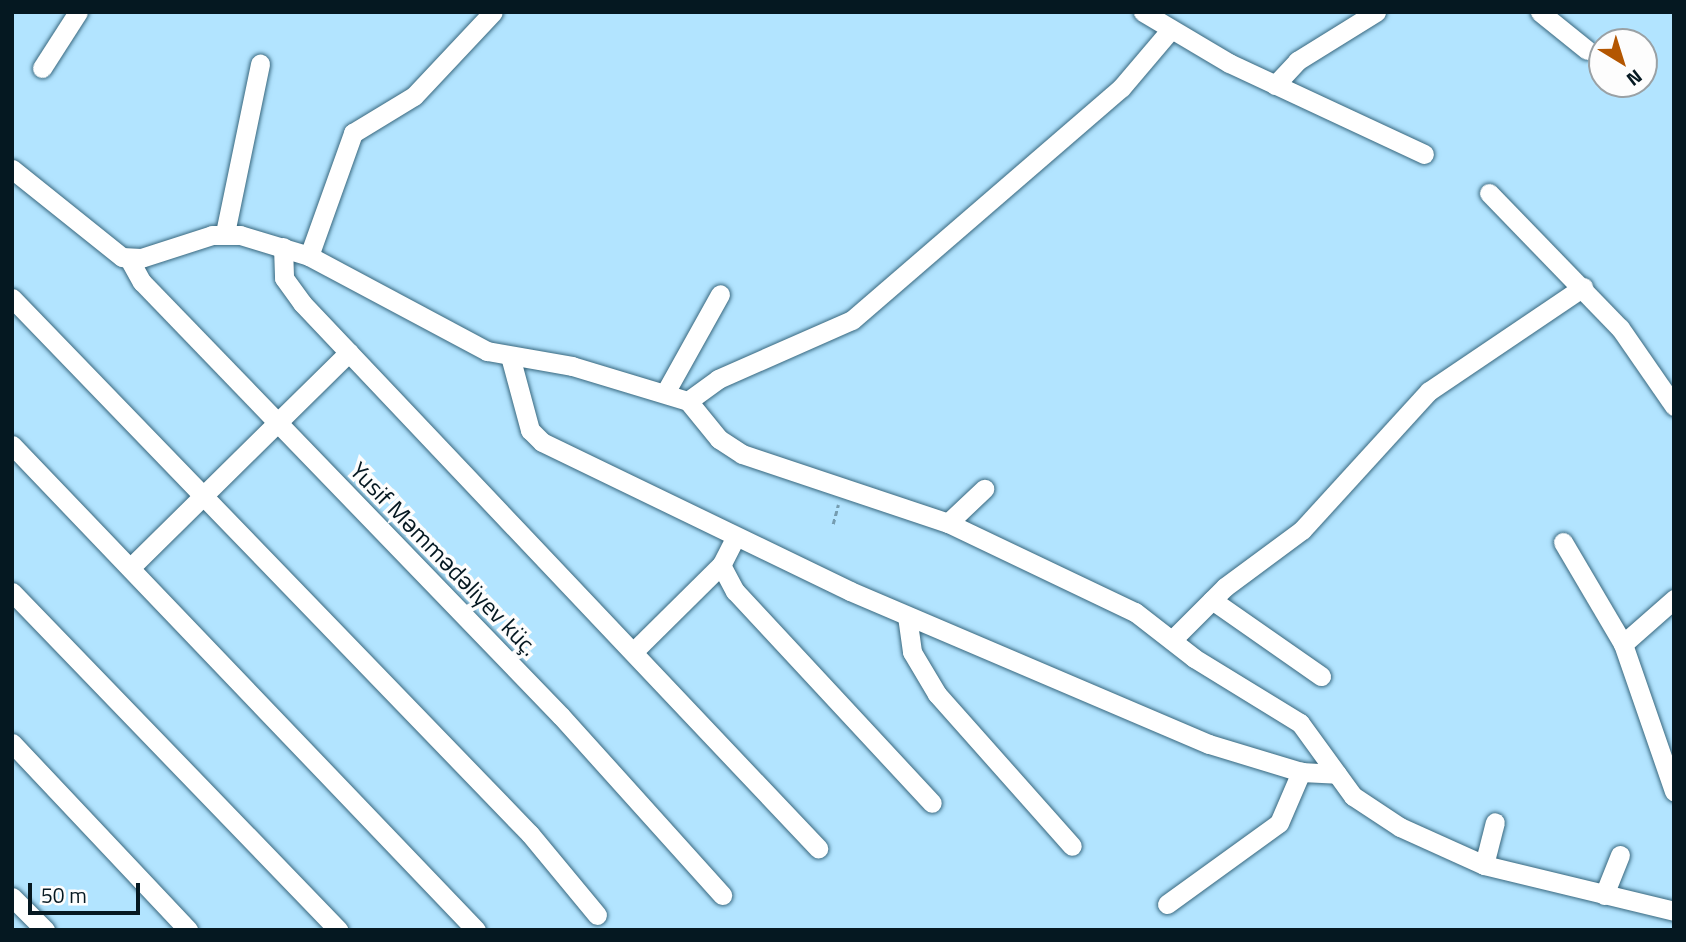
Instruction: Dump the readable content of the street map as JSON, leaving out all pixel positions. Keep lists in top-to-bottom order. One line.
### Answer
{"streets":{"street":["Yusif Məmmədəliyev küç."]},"scale_bar":"50 m","north":"bottom right"}
